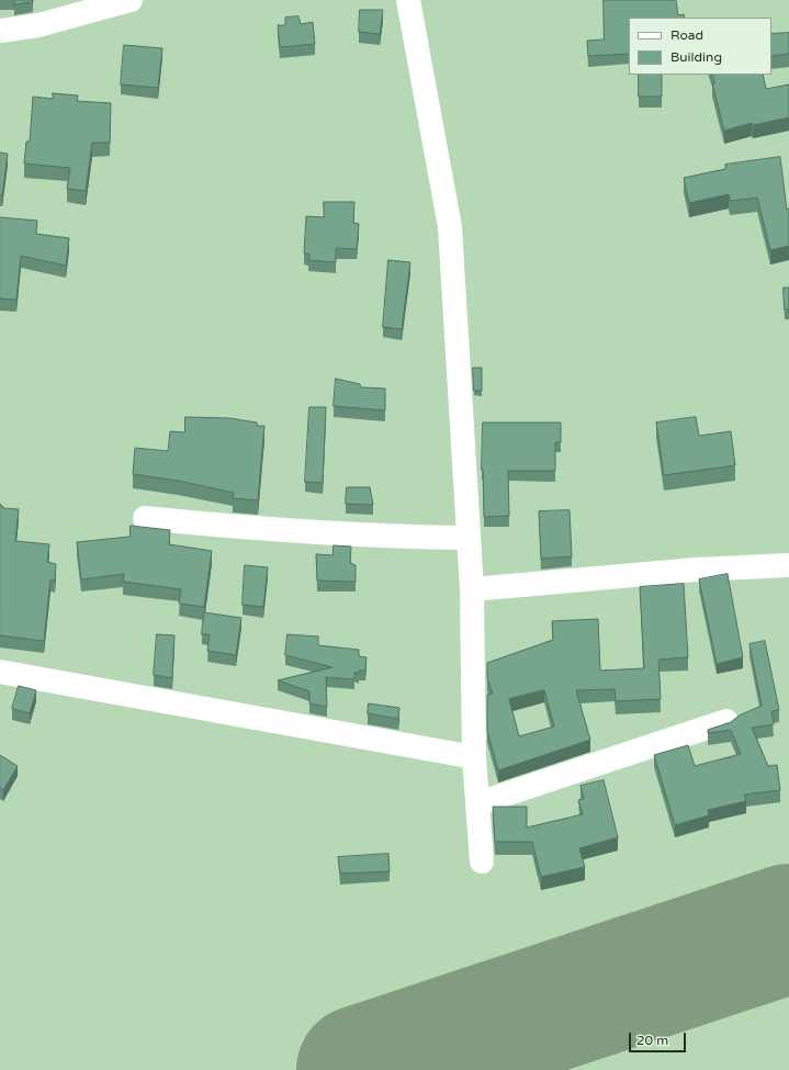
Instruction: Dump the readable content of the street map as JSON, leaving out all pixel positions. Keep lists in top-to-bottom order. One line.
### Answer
{"legend":["Road","Building"],"scale_bar":"20 m"}
